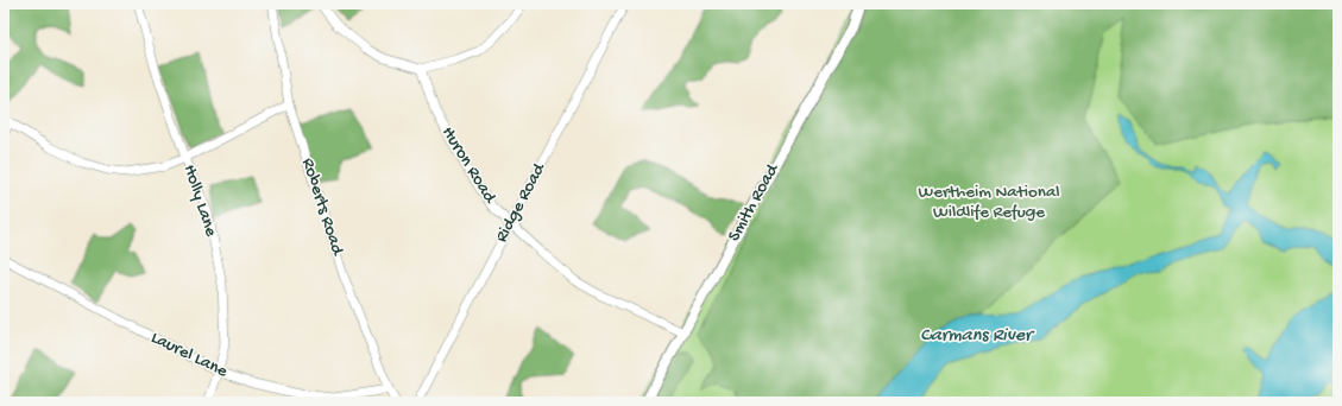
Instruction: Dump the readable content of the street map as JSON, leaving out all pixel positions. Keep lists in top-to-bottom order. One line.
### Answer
{"streets":{"street":["Huron Road","Holly Lane","Ridge Road","Smith Road","Roberts Road","Laurel Lane"]},"crossings":[["Huron Road","Ridge Road"],["Huron Road","Smith Road"],["Holly Lane","Laurel Lane"],["Roberts Road","Laurel Lane"]],"water":["Carmans River"],"parks":["Wertheim National Wildlife Refuge"]}
